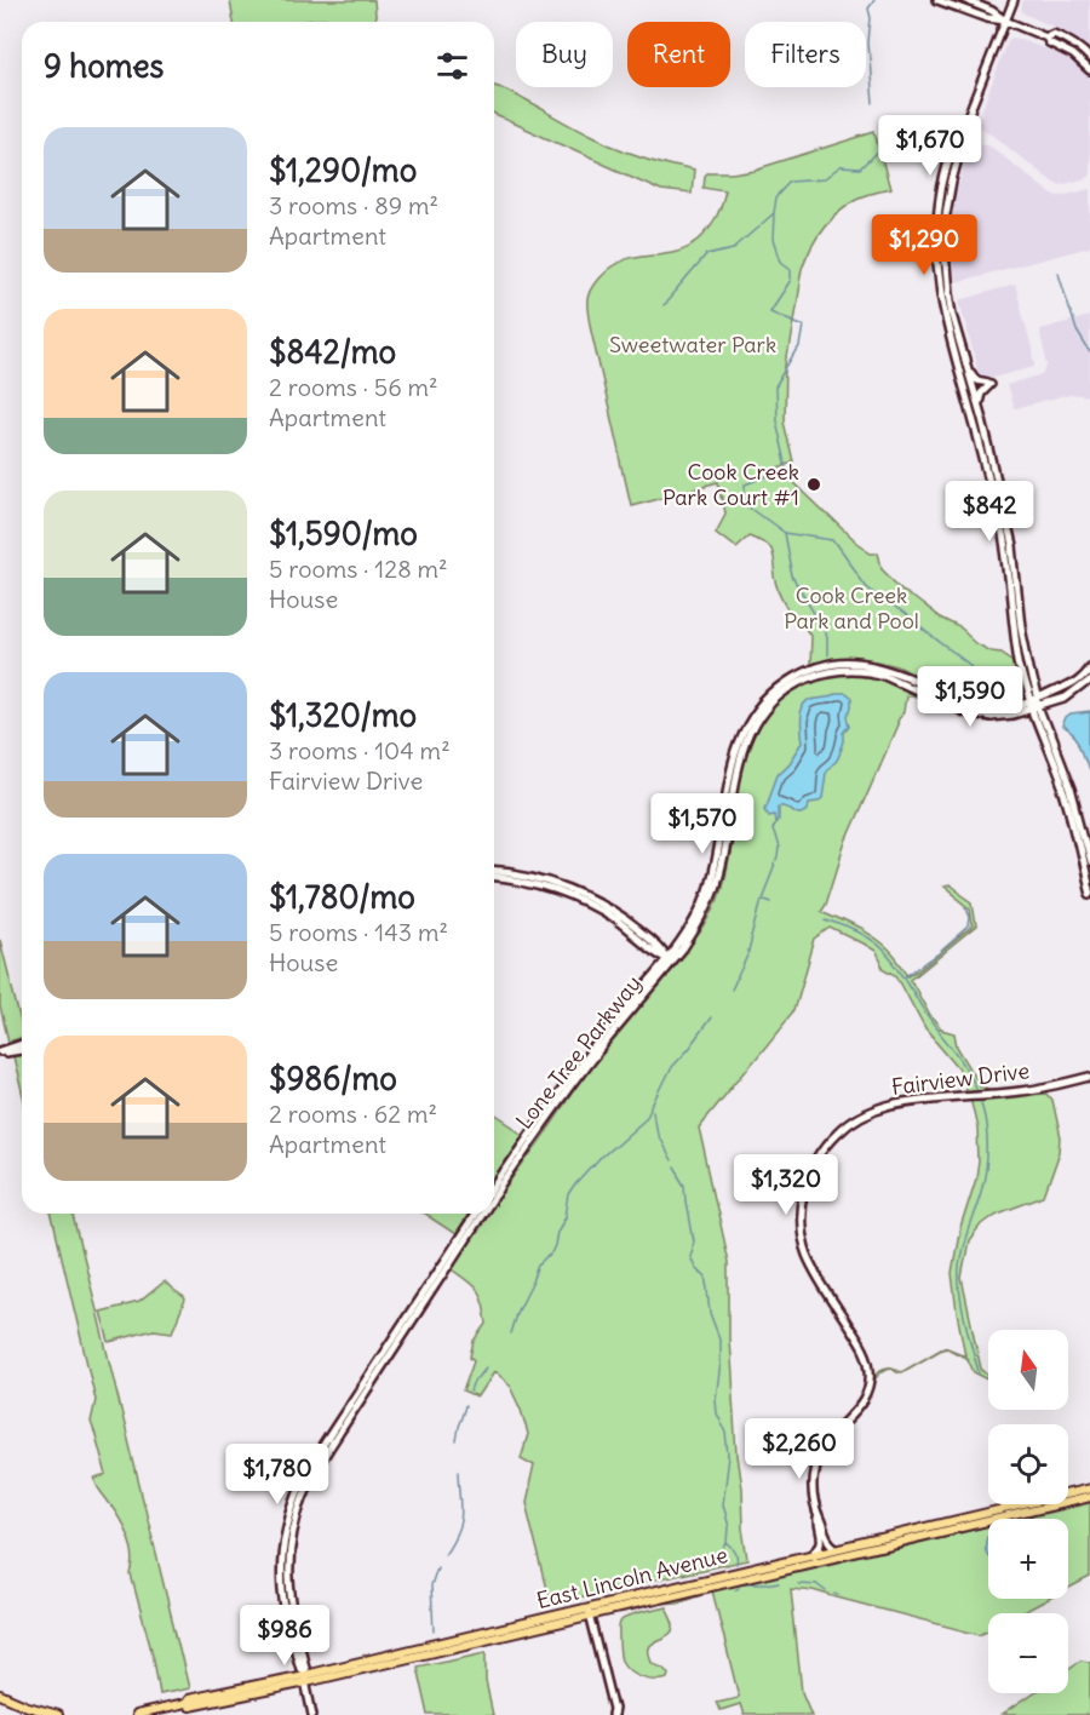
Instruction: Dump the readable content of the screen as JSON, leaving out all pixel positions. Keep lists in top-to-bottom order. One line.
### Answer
{"streets":{"main road":["East Lincoln Avenue"],"street":["Lone Tree Parkway","Fairview Drive"]},"crossings":[["Lone Tree Parkway","East Lincoln Avenue"],["Fairview Drive","East Lincoln Avenue"]],"parks":["Sweetwater Park","Cook Creek Park and Pool"],"places":["Cook Creek Park Court #1"],"north":"top","page":{"chip":["Buy","Rent","Filters"],"heading":"9 homes","list":[{"name":"$1,290/mo","note":"3 rooms · 89 m² · Apartment"},{"name":"$842/mo","note":"2 rooms · 56 m² · Apartment"},{"name":"$1,590/mo","note":"5 rooms · 128 m² · House"},{"name":"$1,320/mo","note":"3 rooms · 104 m² · Fairview Drive"},{"name":"$1,780/mo","note":"5 rooms · 143 m² · House"},{"name":"$986/mo","note":"2 rooms · 62 m² · Apartment"}],"price":["$1,670","$1,290","$842","$1,590","$1,570","$1,320","$2,260","$1,780","$986"],"map_buttons":["+","−"]}}
